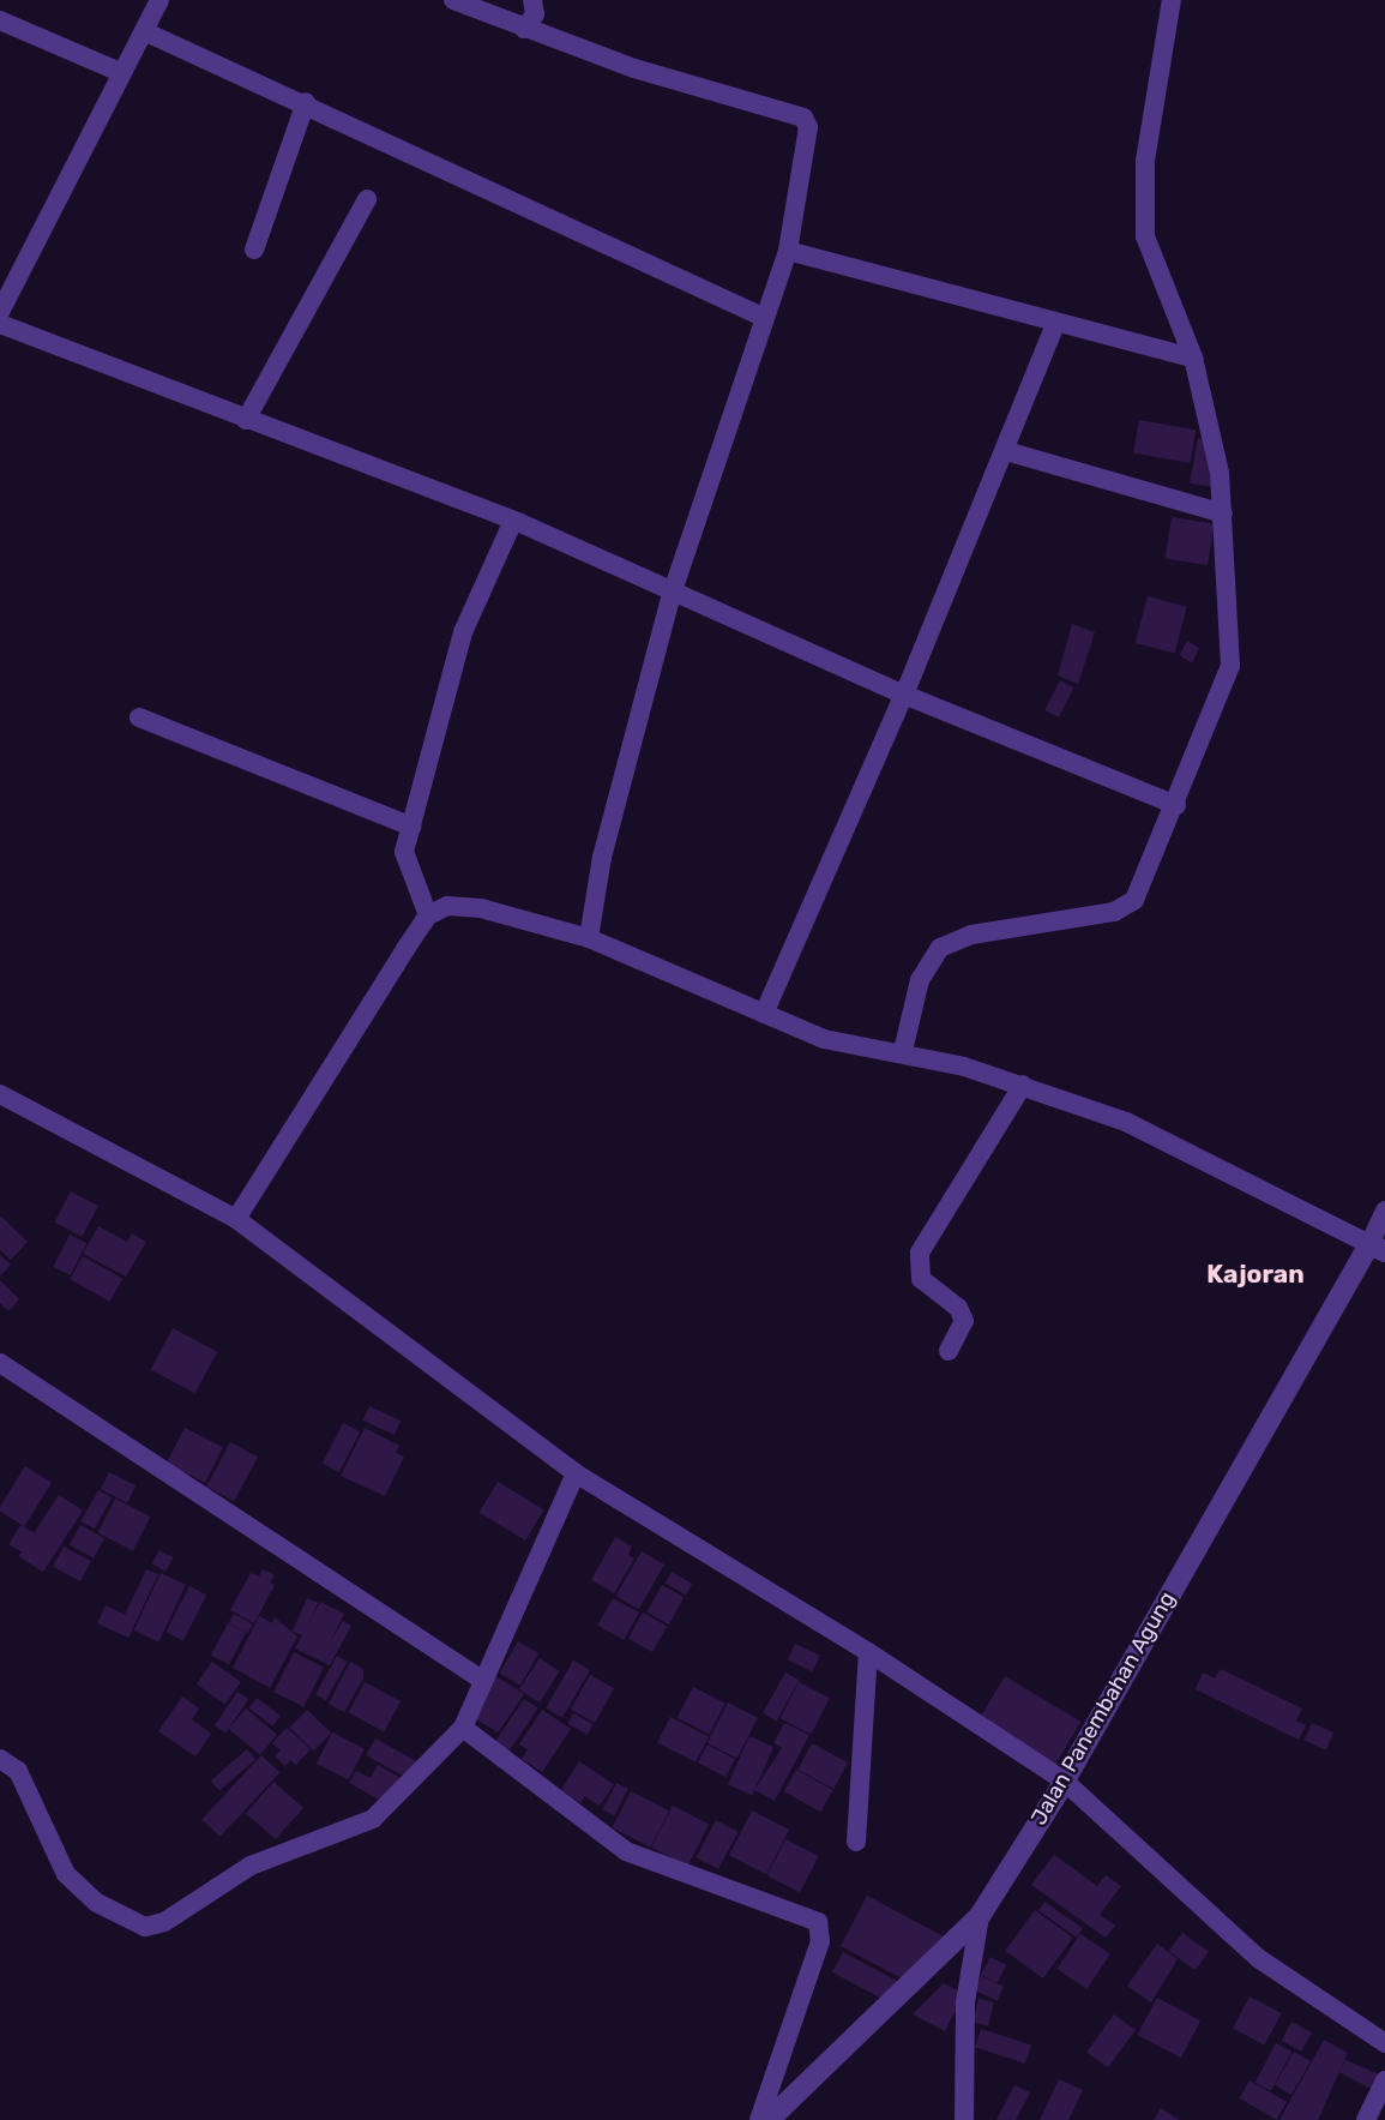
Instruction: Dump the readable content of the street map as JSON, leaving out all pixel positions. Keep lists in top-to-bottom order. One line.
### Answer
{"streets":{"street":["Jalan Panembahan Agung"]},"districts":["Kajoran"]}
